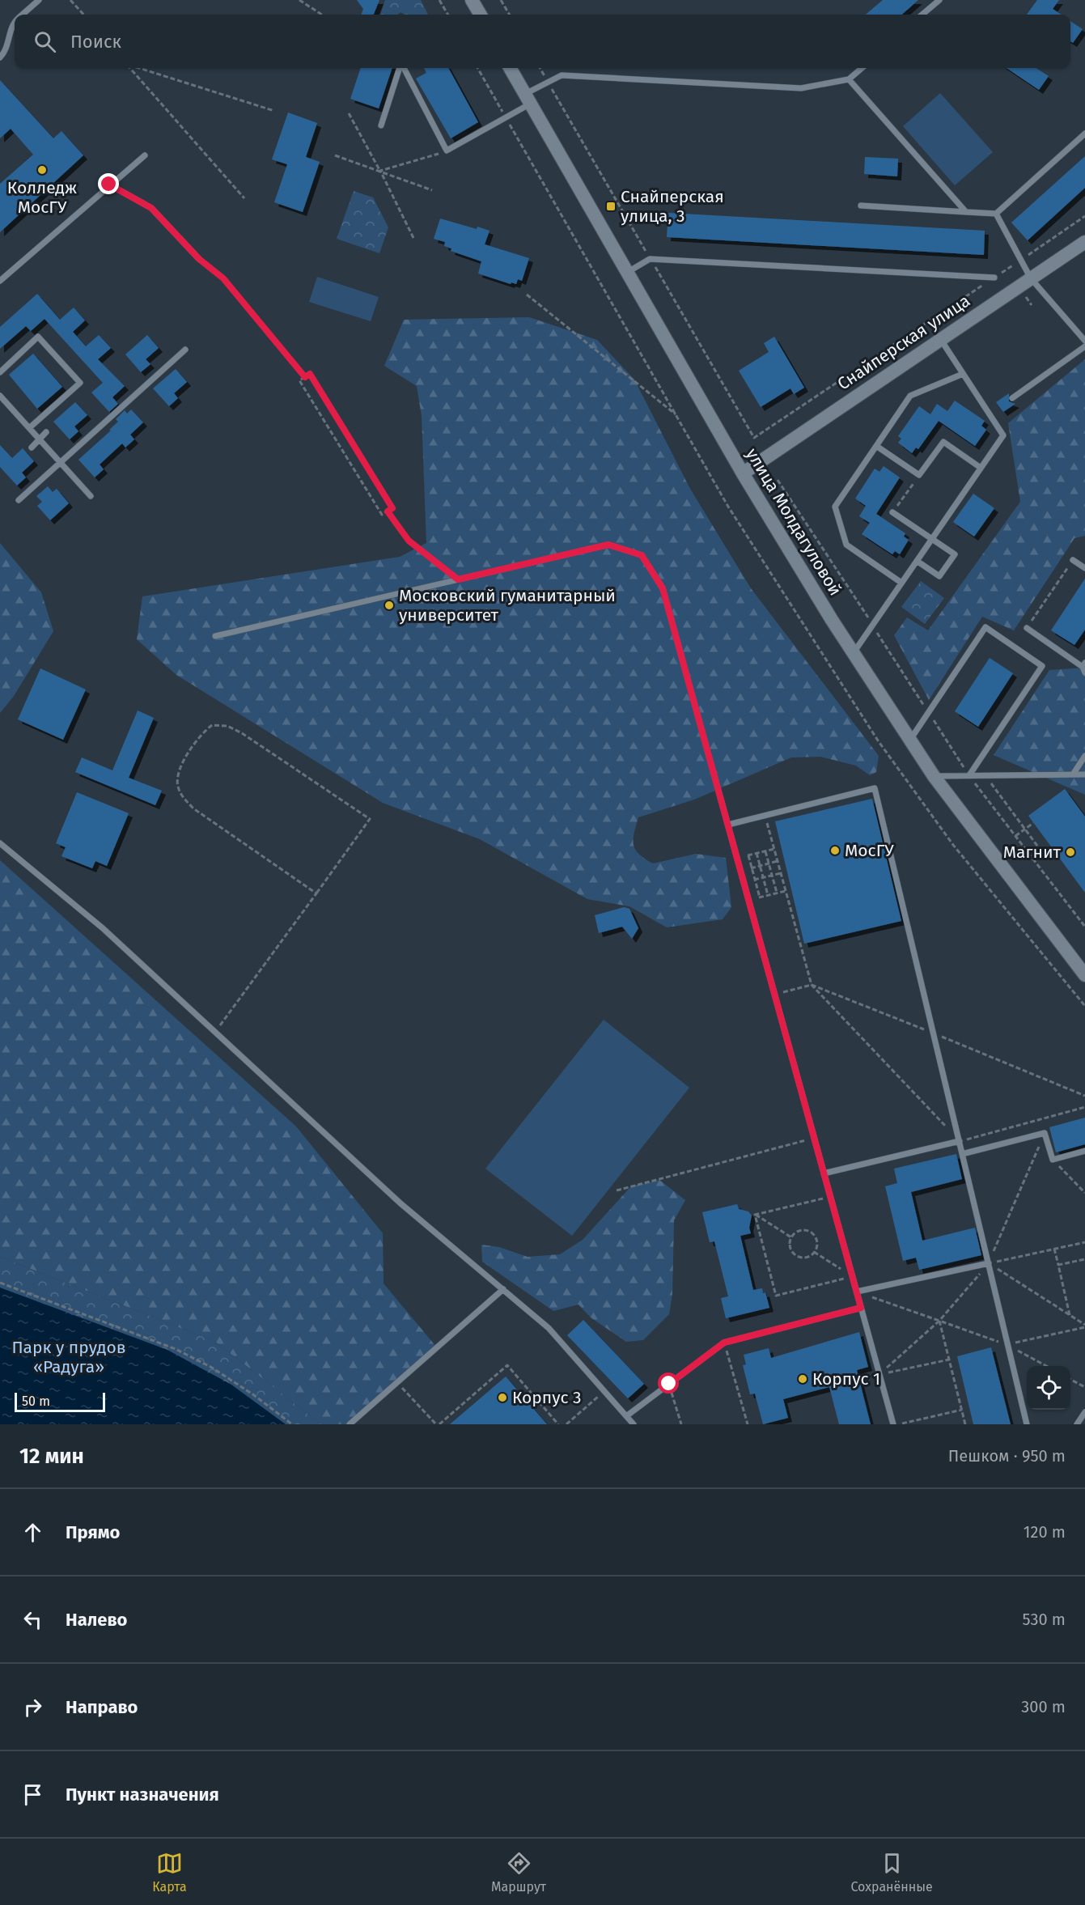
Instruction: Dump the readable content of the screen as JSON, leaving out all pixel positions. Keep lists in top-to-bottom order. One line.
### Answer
{"streets":{"street":["Снайперская улица","улица Молдагуловой"]},"crossings":[["Снайперская улица","улица Молдагуловой"]],"parks":["Парк у прудов «Радуга»"],"places":{"other":["Колледж МосГУ","Московский гуманитарный университет","МосГУ","Магнит","Корпус 1","Корпус 3"],"transit":["Снайперская улица, 3"]},"scale_bar":"50 m","page":{"search":"Поиск","scale":"50 m","heading":["12 мин","Пешком · 950 m"],"list":[["Прямо","120 m"],["Налево","530 m"],["Направо","300 m"],"Пункт назначения"],"nav":["Карта","Маршрут","Сохранённые"]}}
